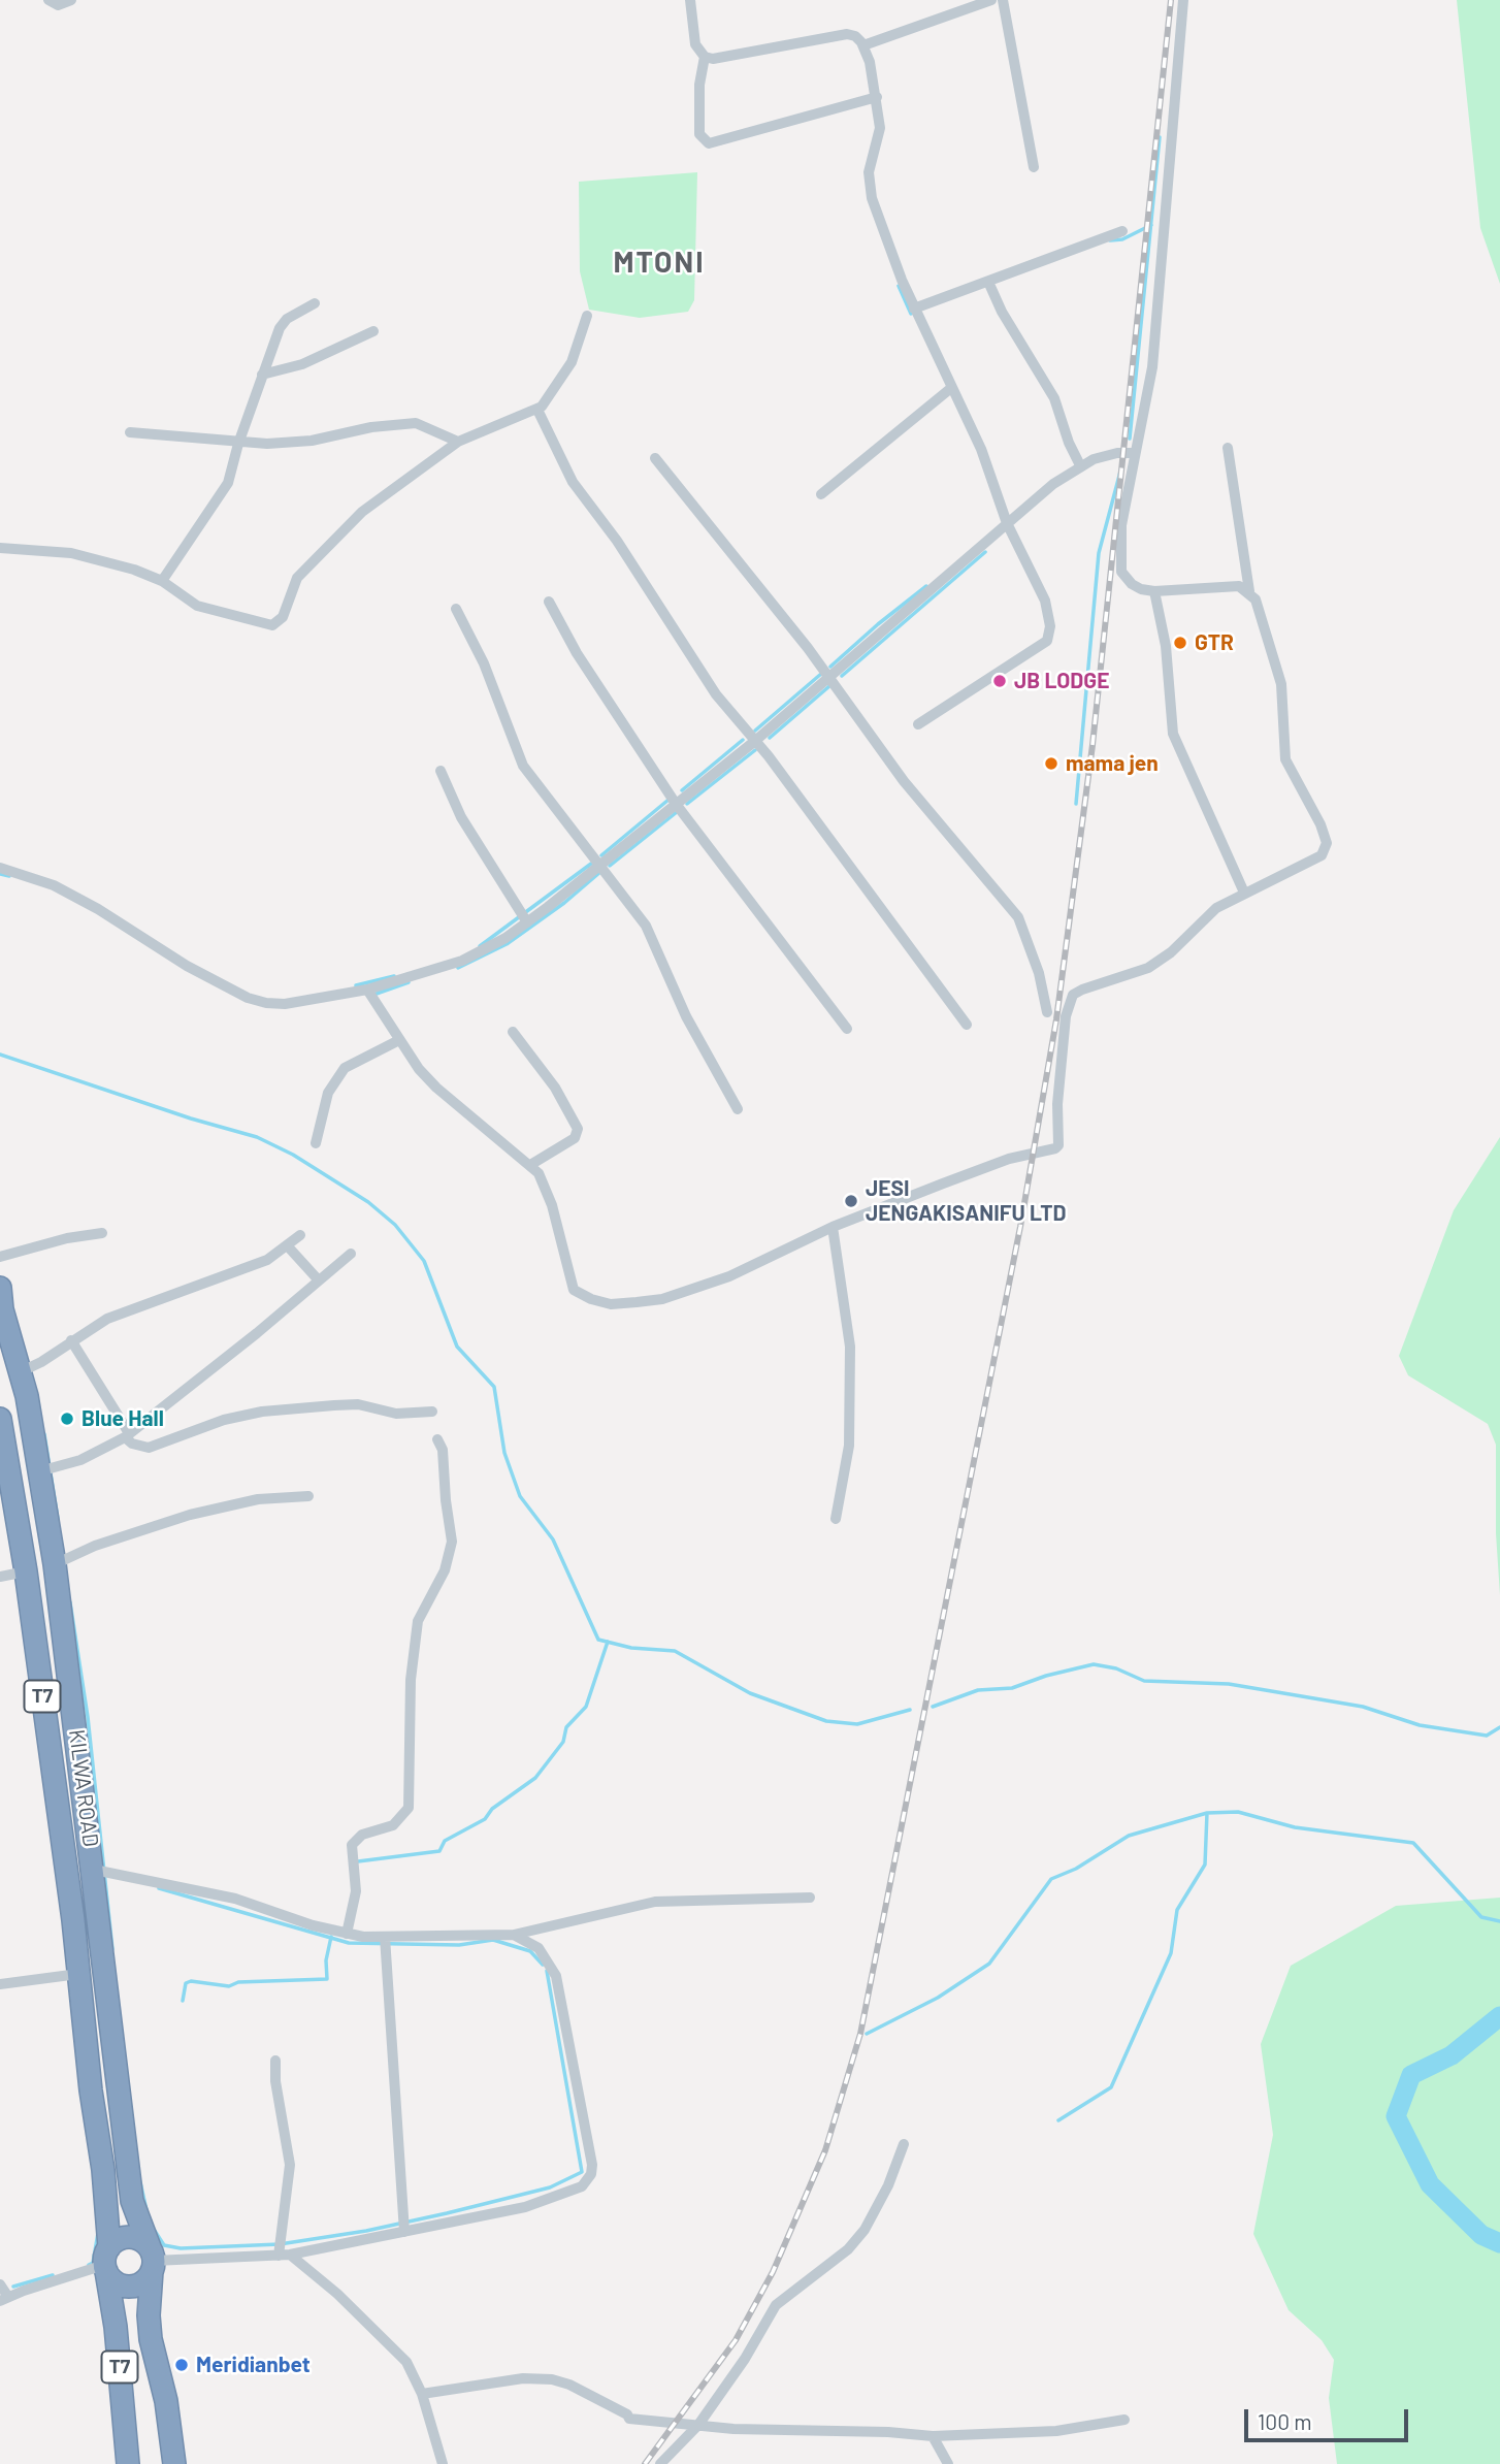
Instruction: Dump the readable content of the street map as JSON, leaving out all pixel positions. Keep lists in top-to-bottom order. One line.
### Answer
{"streets":{"highway":["T7","KILWA ROAD"]},"districts":["MTONI"],"places":["GTR","JB LODGE","mama jen","JESI JENGAKISANIFU LTD","Blue Hall","Meridianbet"],"scale_bar":"100 m"}
